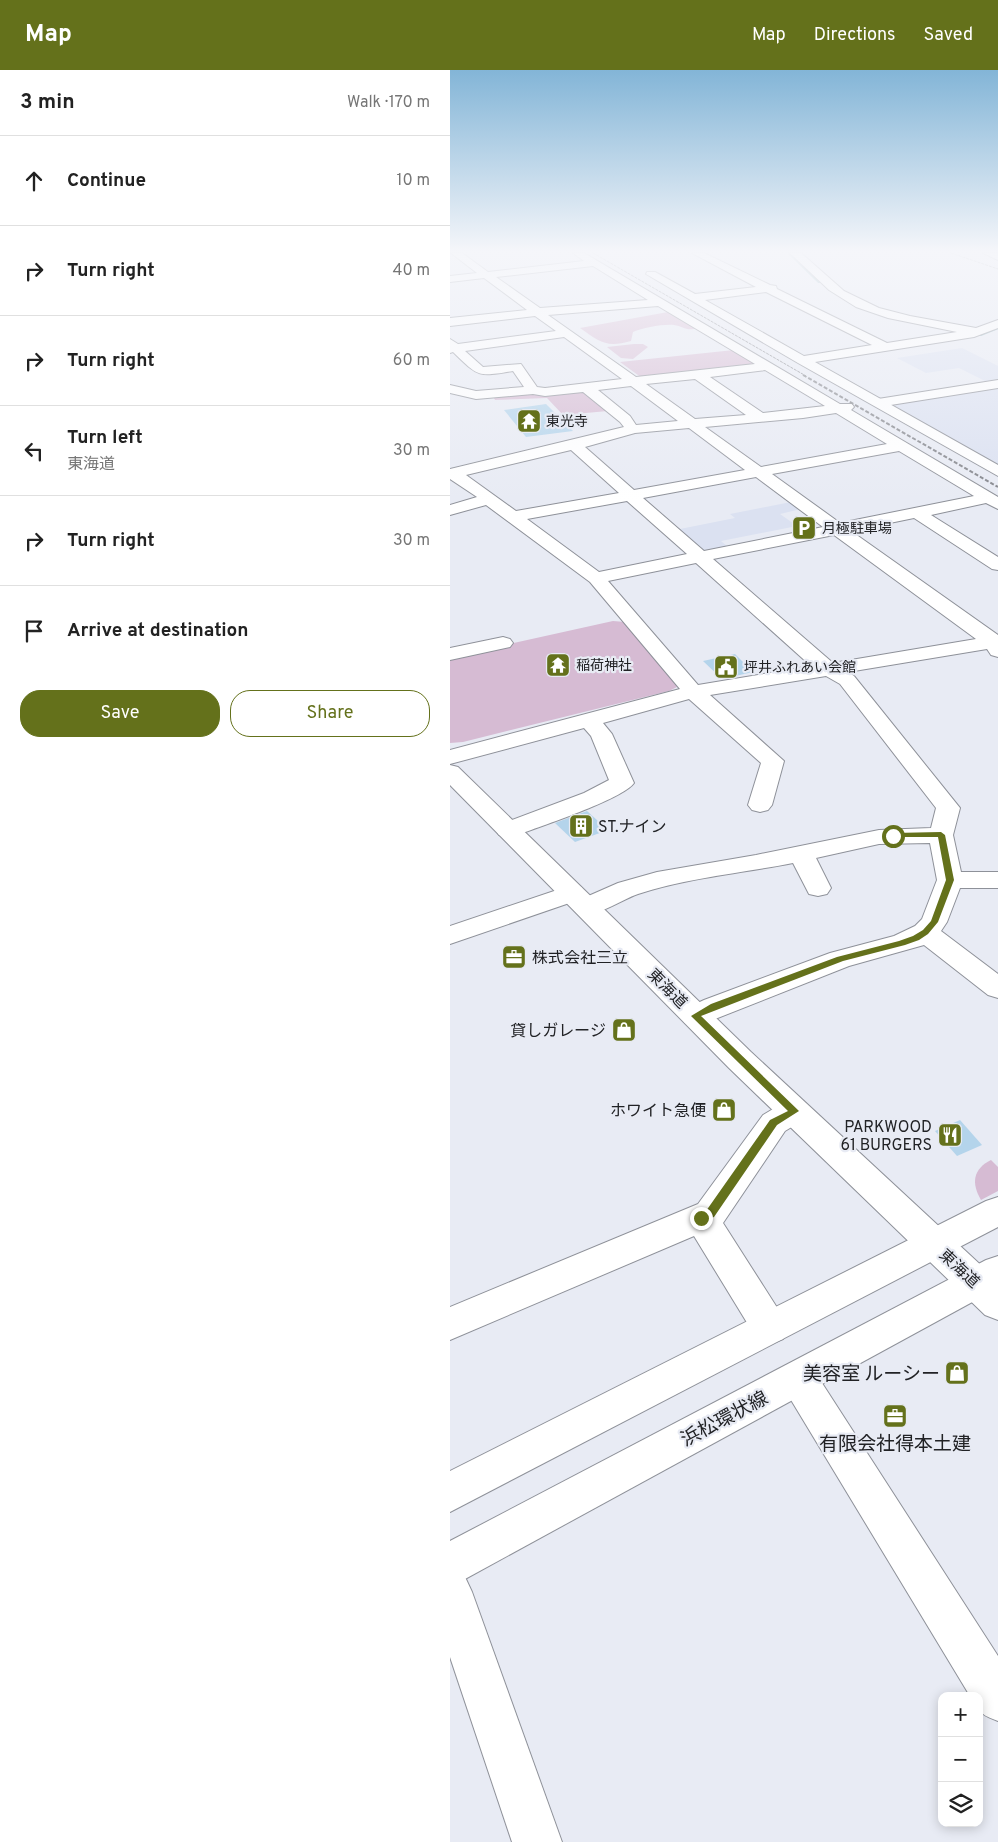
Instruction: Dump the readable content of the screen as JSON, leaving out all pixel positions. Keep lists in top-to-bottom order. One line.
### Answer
{"streets":{"street":["東海道","浜松環状線"]},"crossings":[["東海道","浜松環状線"]],"places":{"temple":["東光寺","稲荷神社"],"parking":["月極駐車場"],"public building":["坪井ふれあい会館"],"building":["ST.ナイン"],"office":["株式会社三立","有限会社得本土建"],"shop":["貸しガレージ","ホワイト急便","美容室 ルーシー"],"restaurant":["PARKWOOD 61 BURGERS"]},"page":{"header":"Map","nav":["Map","Directions","Saved"],"heading":["3 min","Walk · 170 m"],"list":[["Continue","10 m"],["Turn right","40 m"],["Turn right","60 m"],["Turn left","東海道","30 m"],["Turn right","30 m"],"Arrive at destination"],"buttons":["Save","Share"],"map_buttons":["+","−"]}}
